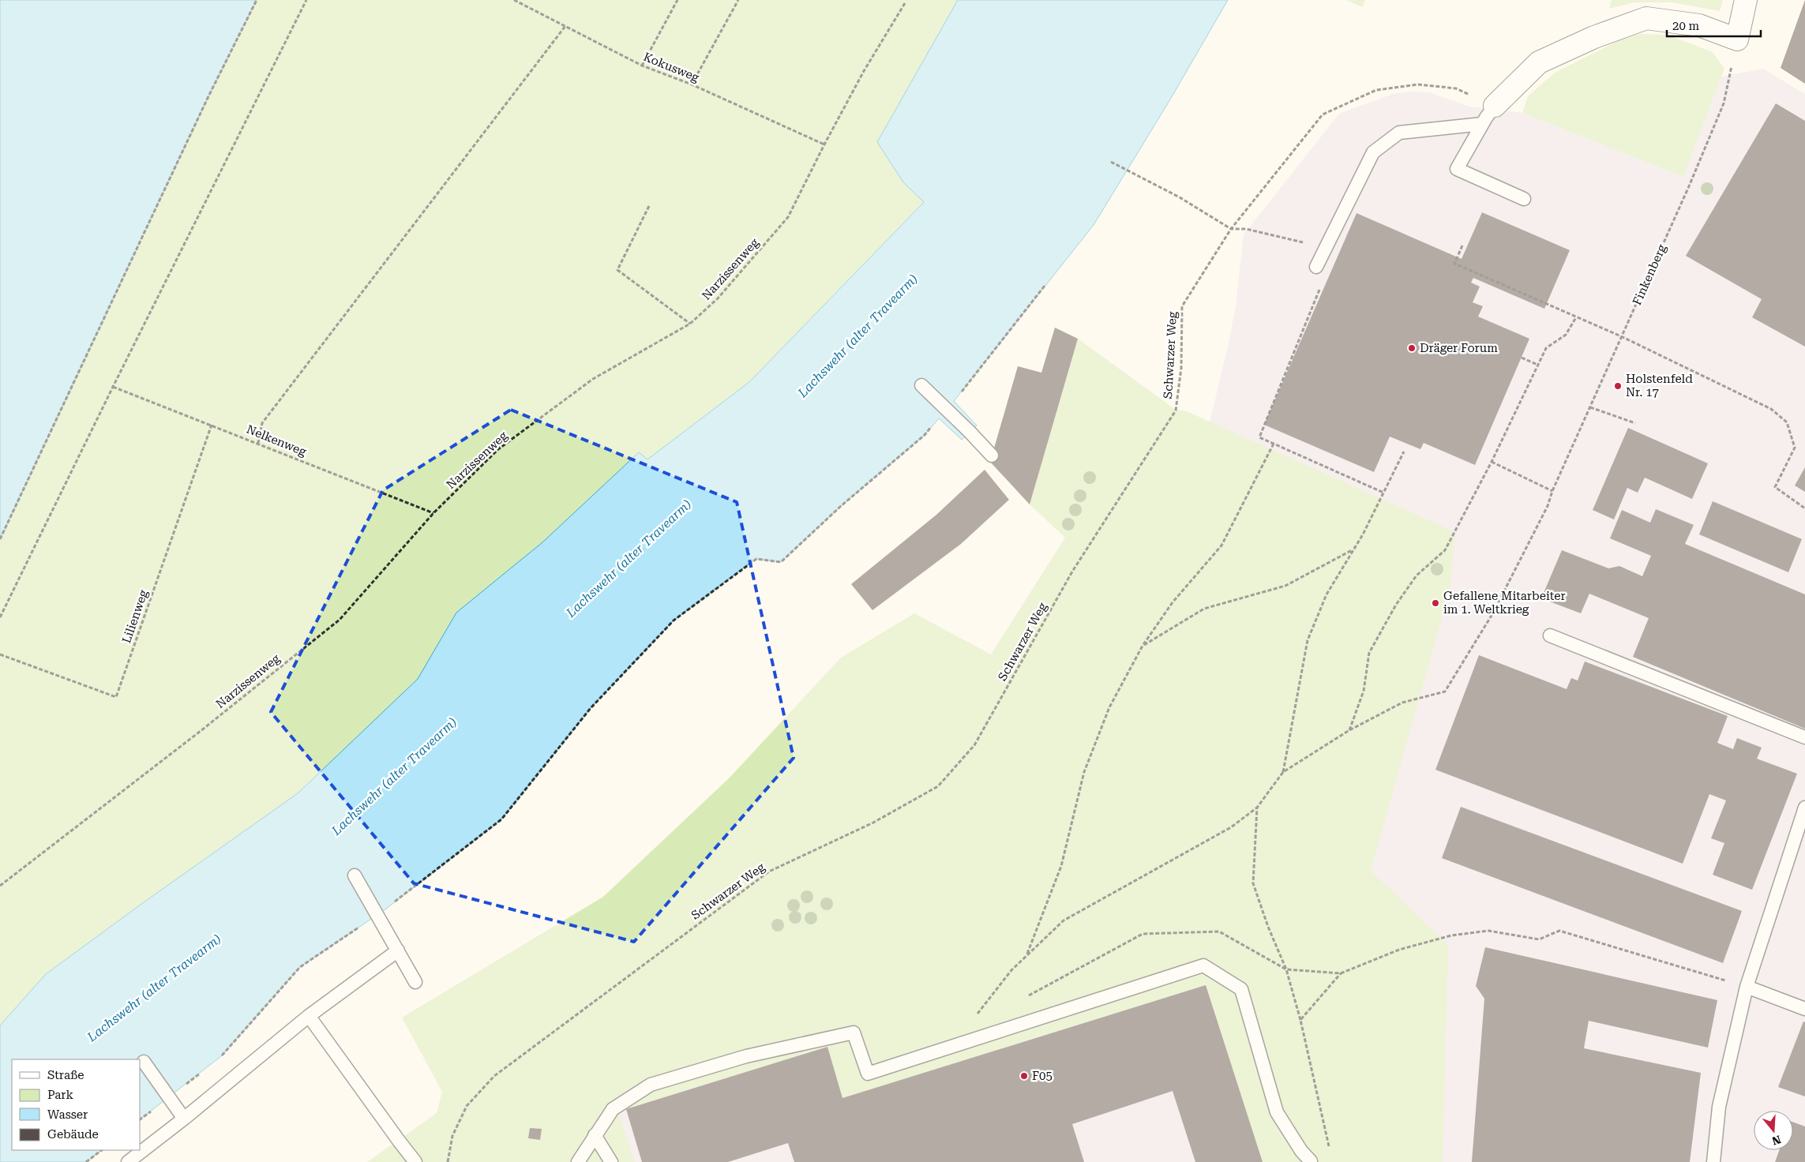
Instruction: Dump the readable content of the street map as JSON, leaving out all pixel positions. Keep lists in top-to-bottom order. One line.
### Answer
{"streets":{"path":["Kokusweg","Narzissenweg","Finkenberg","Schwarzer Weg","Nelkenweg","Lilienweg"]},"crossings":[["Kokusweg","Narzissenweg"],["Narzissenweg","Nelkenweg"],["Nelkenweg","Lilienweg"]],"water":["Lachswehr (alter Travearm)"],"places":["Dräger Forum","Holstenfeld Nr. 17","Gefallene Mitarbeiter im 1. Weltkrieg","F05"],"legend":["Straße","Park","Wasser","Gebäude"],"scale_bar":"20 m","north":"bottom"}
